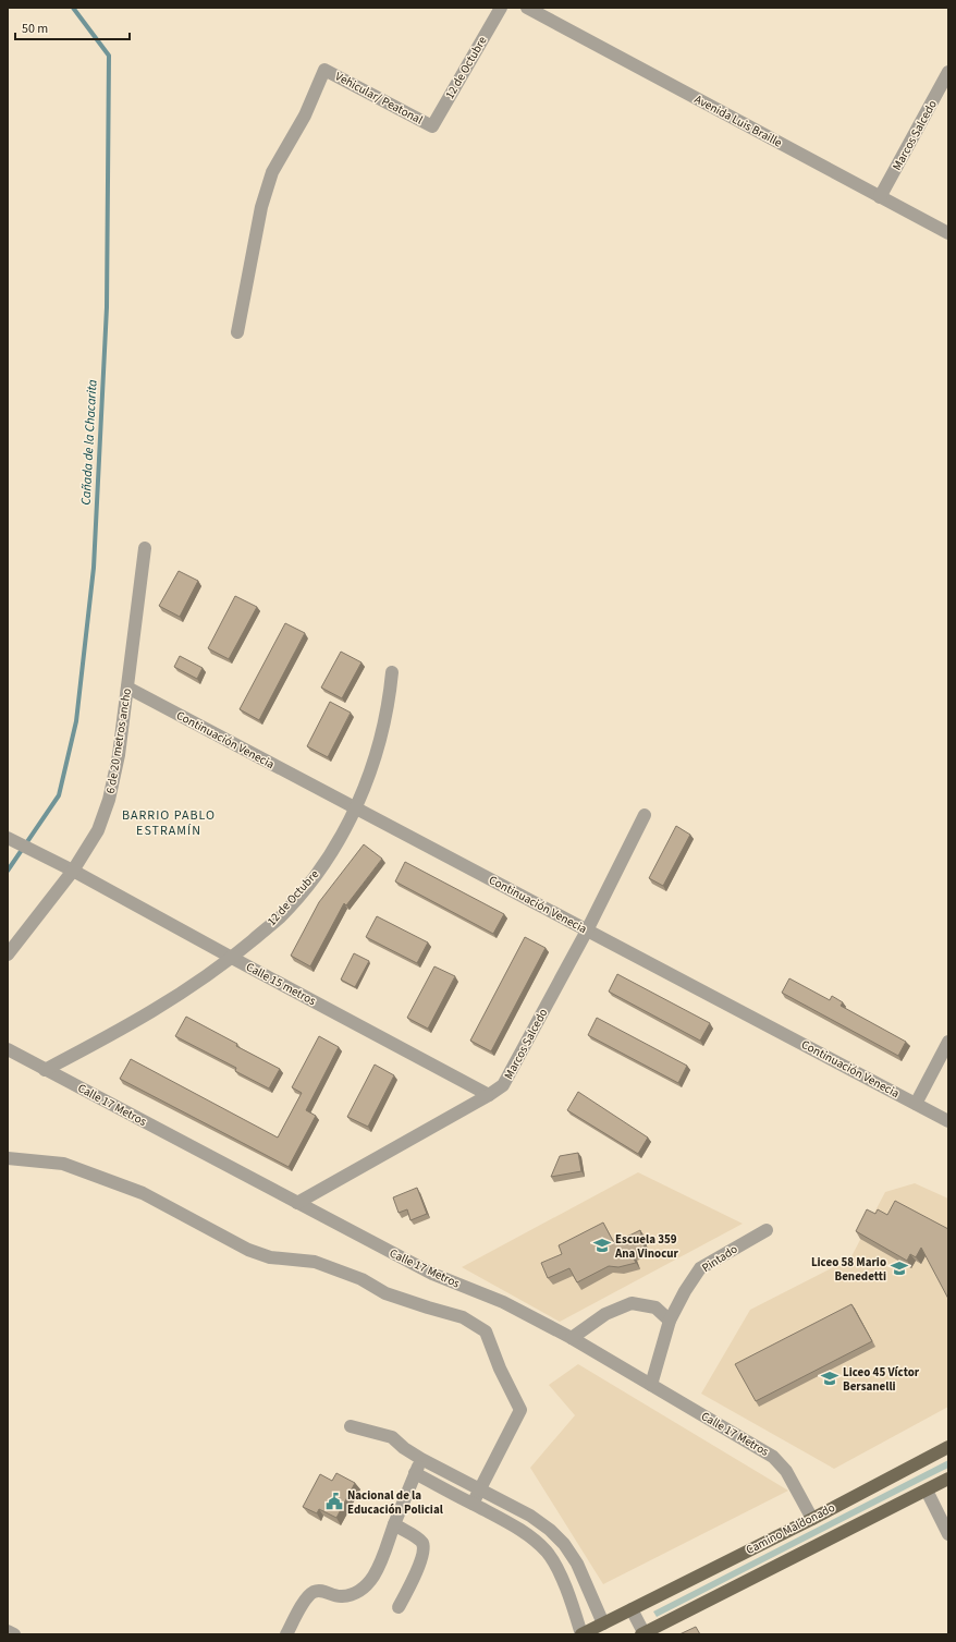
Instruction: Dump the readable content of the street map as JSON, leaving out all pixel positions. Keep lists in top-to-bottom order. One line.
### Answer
{"streets":{"main road":["Camino Maldonado"],"street":["12 de Octubre","Vehicular/ Peatonal","Avenida Luis Braille","Marcos Salcedo","Continuación Venecia","6 de 20 metros ancho","Calle 15 metros","Calle 17 Metros","Pintado"]},"crossings":[["12 de Octubre","Vehicular/ Peatonal"],["12 de Octubre","Continuación Venecia"],["12 de Octubre","Calle 15 metros"],["12 de Octubre","Calle 17 Metros"],["Avenida Luis Braille","Marcos Salcedo"],["Marcos Salcedo","Continuación Venecia"],["Marcos Salcedo","Calle 15 metros"],["Marcos Salcedo","Calle 17 Metros"],["Continuación Venecia","6 de 20 metros ancho"],["6 de 20 metros ancho","Calle 15 metros"],["Calle 17 Metros","Pintado"],["Calle 17 Metros","Camino Maldonado"]],"districts":["BARRIO PABLO ESTRAMÍN"],"water":["Cañada de la Chacarita"],"places":{"school or university":["Escuela 359 Ana Vinocur","Liceo 58 Mario Benedetti","Liceo 45 Víctor Bersanelli"],"public building":["Nacional de la Educación Policial"]},"scale_bar":"50 m"}
